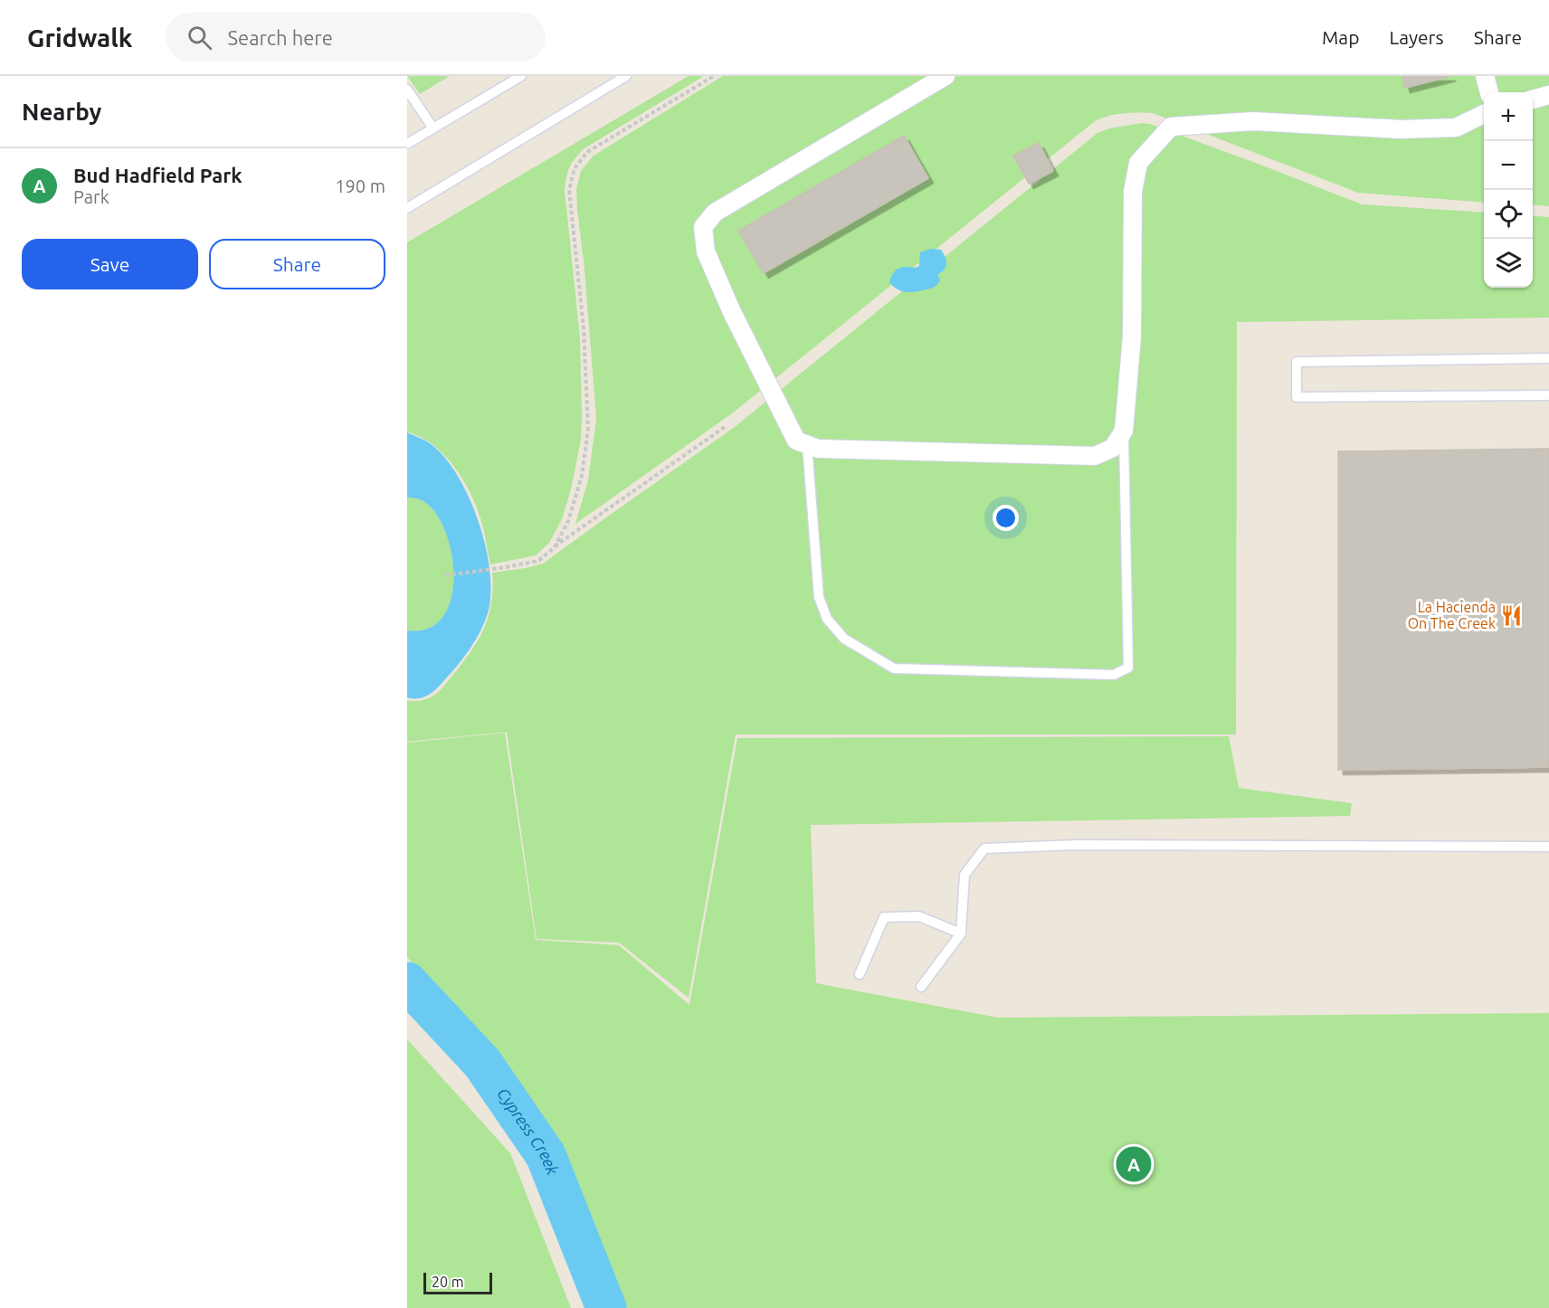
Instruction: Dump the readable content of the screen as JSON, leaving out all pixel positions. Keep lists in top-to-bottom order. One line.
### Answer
{"water":["Cypress Creek"],"places":{"restaurant":["La Hacienda On The Creek"]},"scale_bar":"20 m","page":{"header":"Gridwalk","search":"Search here","nav":["Map","Layers","Share"],"heading":"Nearby","map_buttons":["+","−"],"list":[{"mark":"A","name":"Bud Hadfield Park","note":"Park","value":"190 m"}],"buttons":["Save","Share"],"pins":"A","scale":"20 m"}}
